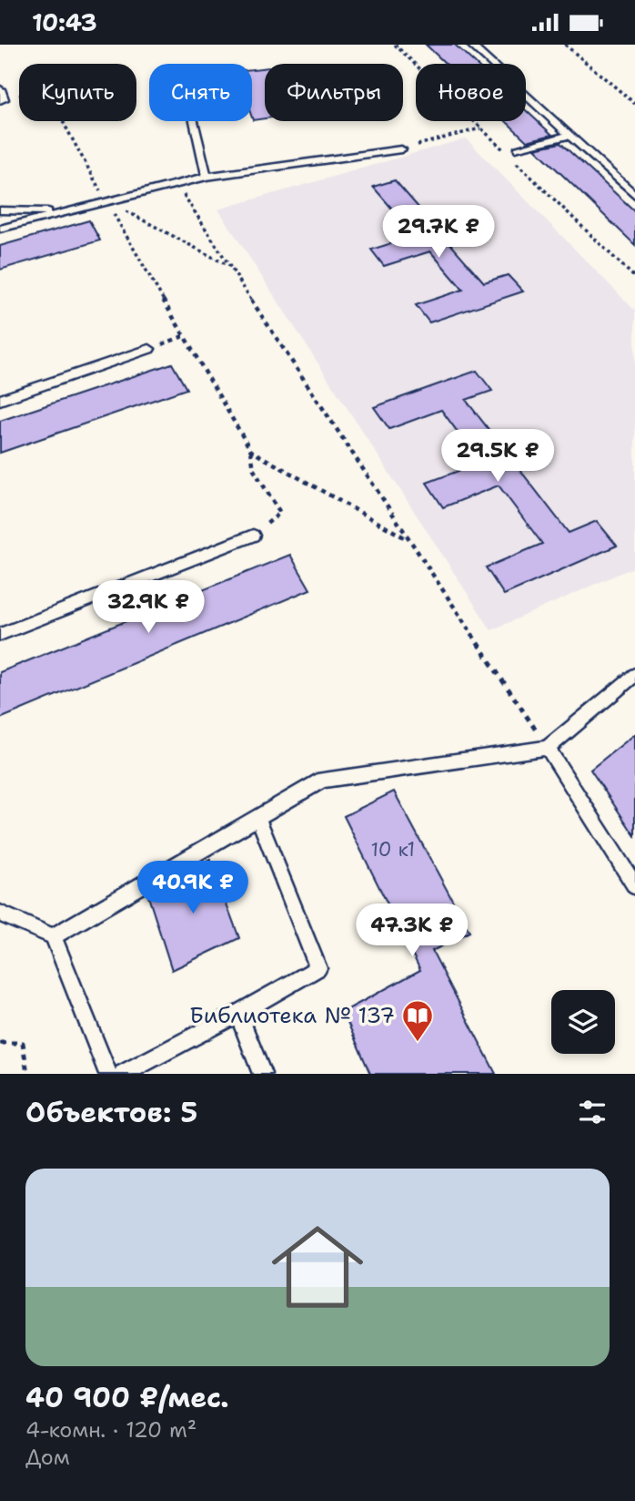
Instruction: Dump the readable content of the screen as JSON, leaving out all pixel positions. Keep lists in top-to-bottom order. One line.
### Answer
{"places":{"library":["Библиотека № 137"]},"house_numbers":["10 к1"],"page":{"status":"10:43","chip":["Купить","Снять","Фильтры","Новое"],"price":["29.7K ₽","29.5K ₽","32.9K ₽","40.9K ₽","47.3K ₽"],"heading":"Объектов: 5","list":[{"name":"40 900 ₽/мес.","note":"4-комн. · 120 m² · Дом"}]}}
